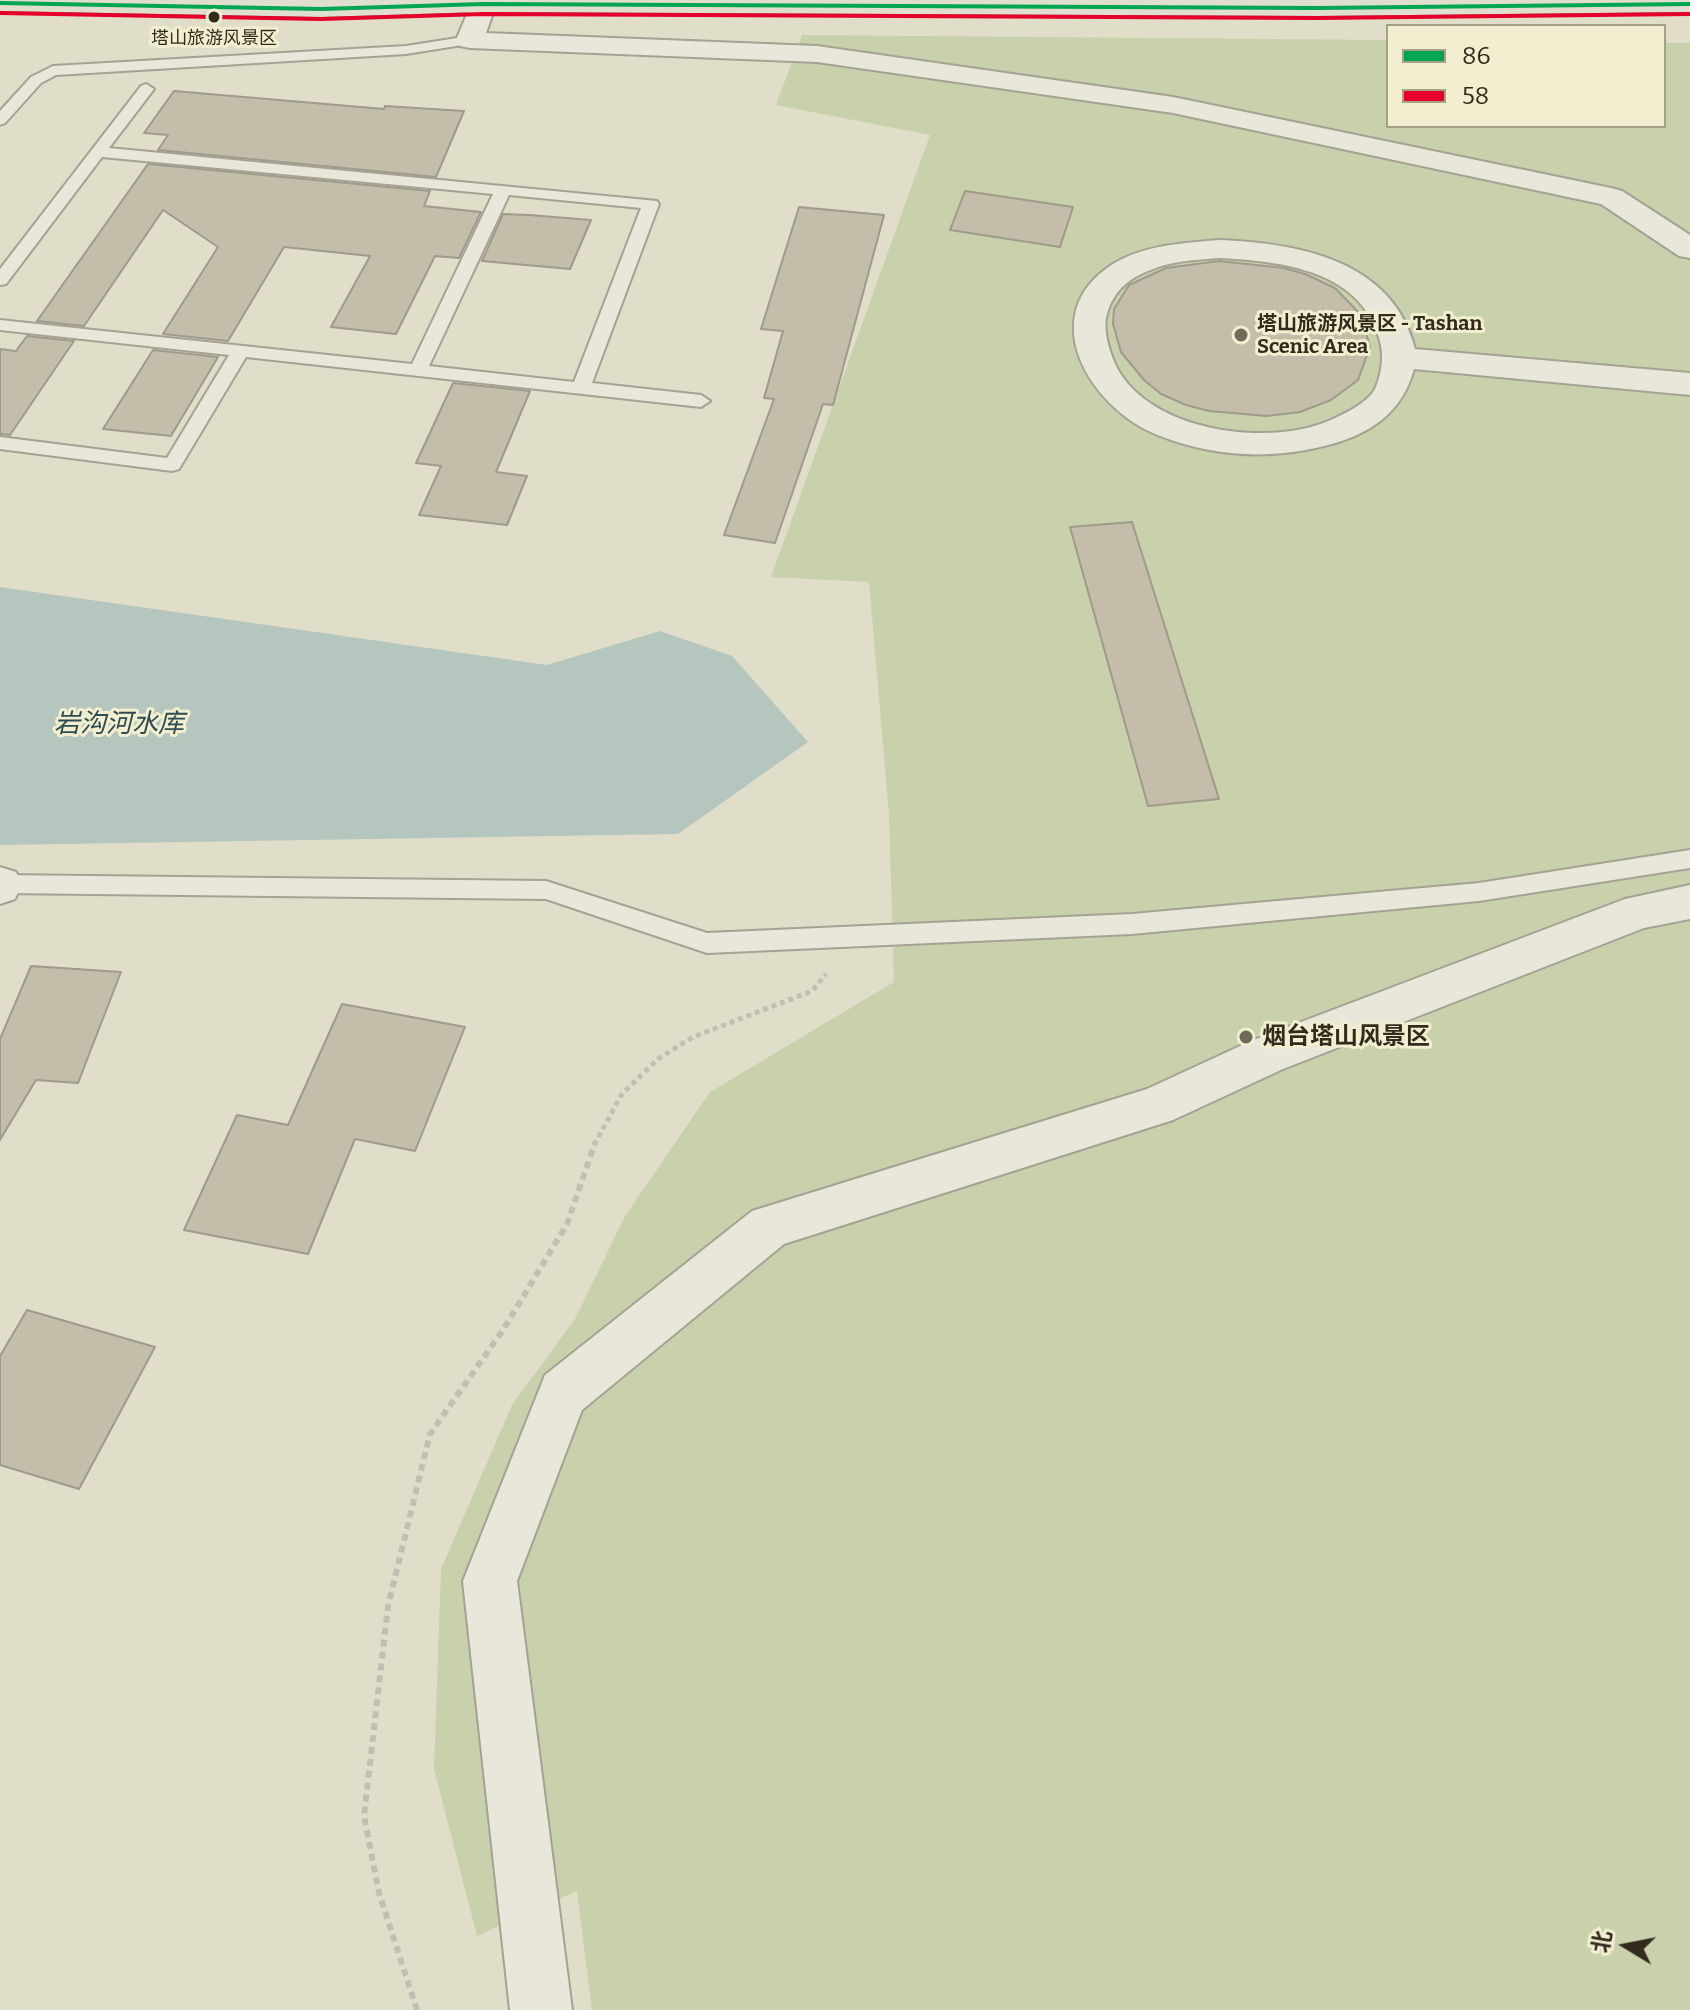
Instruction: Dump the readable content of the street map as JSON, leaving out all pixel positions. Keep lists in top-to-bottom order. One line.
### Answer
{"water":["岩沟河水库"],"places":["塔山旅游风景区","塔山旅游风景区 - Tashan Scenic Area","烟台塔山风景区"],"lines":["transit line 86","transit line 58"],"legend":["86","58"],"north":"left"}
